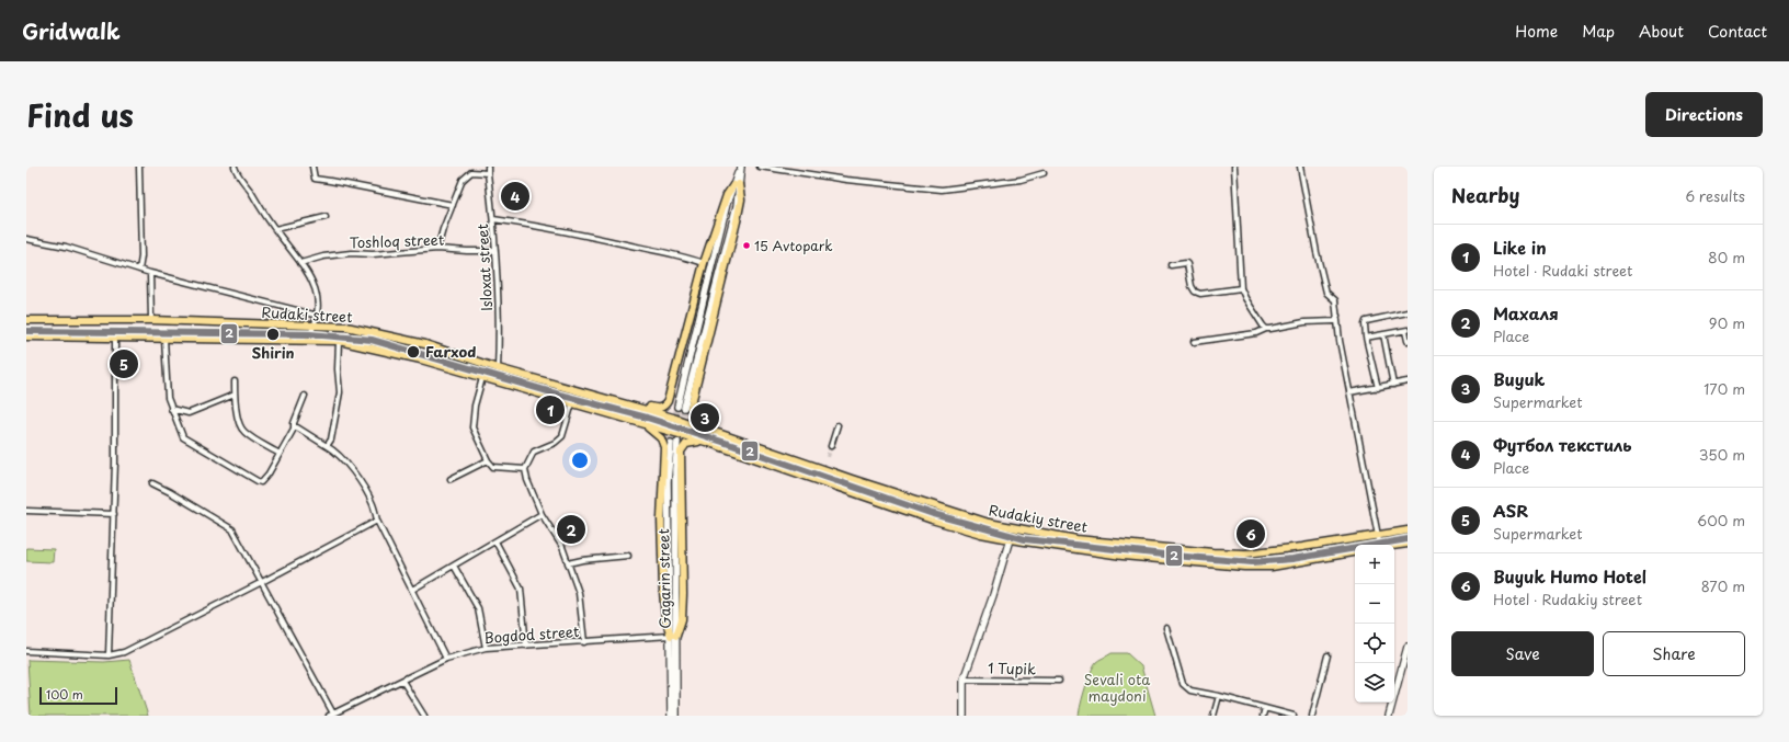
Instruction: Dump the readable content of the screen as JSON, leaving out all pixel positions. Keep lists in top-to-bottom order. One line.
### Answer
{"streets":{"main road":["Rudaki street","Rudakiy street","Gagarin street"],"street":["Toshloq street","Isloxat street","Bogdod street","1 Tupik"]},"crossings":[["Toshloq street","Isloxat street"],["Isloxat street","Rudaki street"],["Rudaki street","Rudakiy street"],["Gagarin street","Bogdod street"]],"parks":["Sevali ota maydoni"],"places":["15 Avtopark","Shirin","Farxod"],"lines":["transit line 2"],"scale_bar":"100 m","page":{"header":"Gridwalk","nav":["Home","Map","About","Contact"],"title":"Find us","buttons":["Directions",["Save","Share"]],"heading":["Nearby","6 results"],"pins":["4","5","1","3","2","6"],"list":[{"mark":"1","name":"Like in","note":"Hotel · Rudaki street","value":"80 m"},{"mark":"2","name":"Махаля","note":"Place","value":"90 m"},{"mark":"3","name":"Buyuk","note":"Supermarket","value":"170 m"},{"mark":"4","name":"Футбол текстиль","note":"Place","value":"350 m"},{"mark":"5","name":"ASR","note":"Supermarket","value":"600 m"},{"mark":"6","name":"Buyuk Humo Hotel","note":"Hotel · Rudakiy street","value":"870 m"}],"map_buttons":["+","−"],"scale":"100 m"}}
